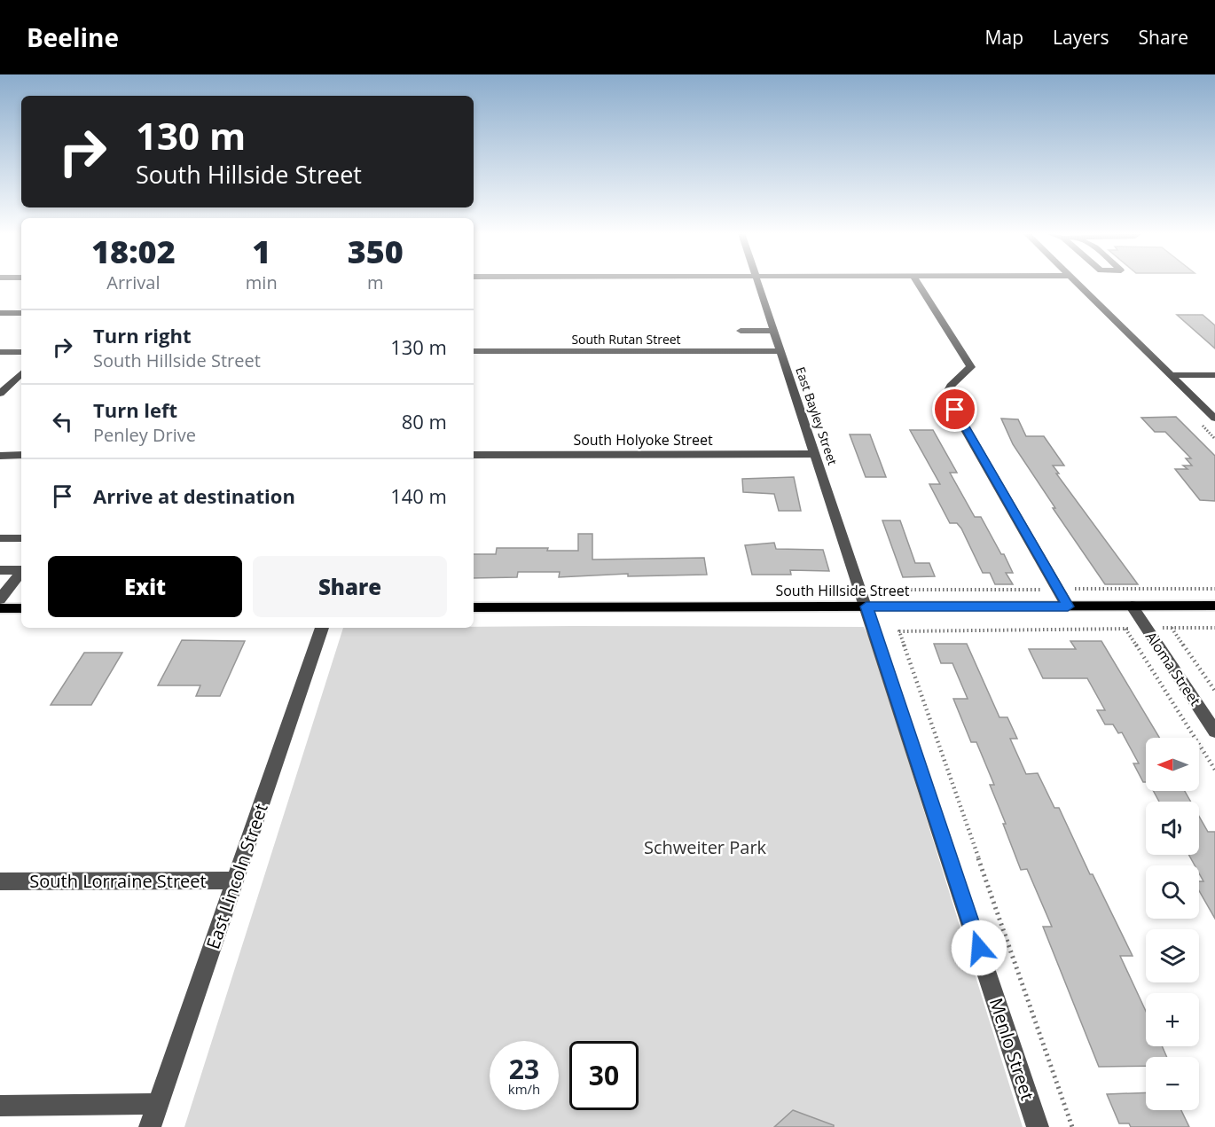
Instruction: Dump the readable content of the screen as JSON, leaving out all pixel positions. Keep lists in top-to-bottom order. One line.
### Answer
{"streets":{"main road":["South Hillside Street"],"street":["South Rutan Street","East Bayley Street","South Holyoke Street","Aloma Street","East Lincoln Street","South Lorraine Street","Menlo Street"]},"crossings":[["South Rutan Street","East Bayley Street"],["East Bayley Street","South Holyoke Street"],["East Bayley Street","South Hillside Street"],["East Bayley Street","Menlo Street"],["South Hillside Street","Aloma Street"],["South Hillside Street","Menlo Street"],["East Lincoln Street","South Lorraine Street"]],"parks":["Schweiter Park"],"north":"left","page":{"header":"Beeline","nav":["Map","Layers","Share"],"turn":["130 m","South Hillside Street"],"eta":["18:02","Arrival","1","min","350","m"],"list":[{"name":"Turn right","note":"South Hillside Street","value":"130 m"},{"name":"Turn left","note":"Penley Drive","value":"80 m"},{"name":"Arrive at destination","value":"140 m"}],"buttons":["Exit","Share"],"map_buttons":["+","−"],"speed":"23 km/h","limit":"30"}}
